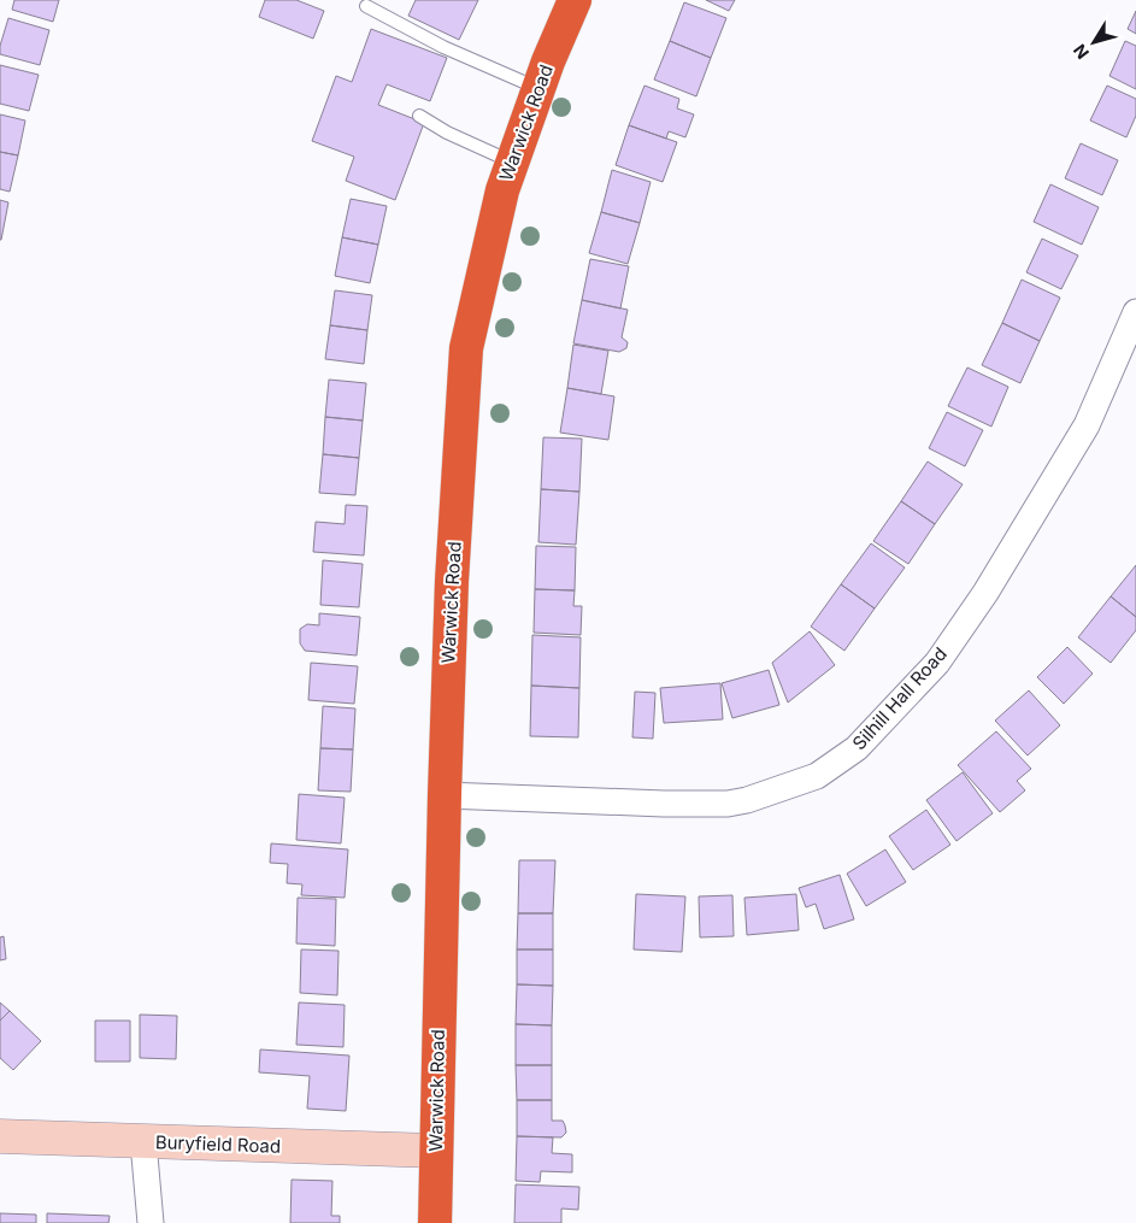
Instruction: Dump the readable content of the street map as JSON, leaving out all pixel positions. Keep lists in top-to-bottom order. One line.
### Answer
{"streets":{"highway":["Warwick Road"],"street":["Silhill Hall Road","Buryfield Road"]},"crossings":[["Warwick Road","Silhill Hall Road"],["Warwick Road","Buryfield Road"]],"north":"bottom left"}
